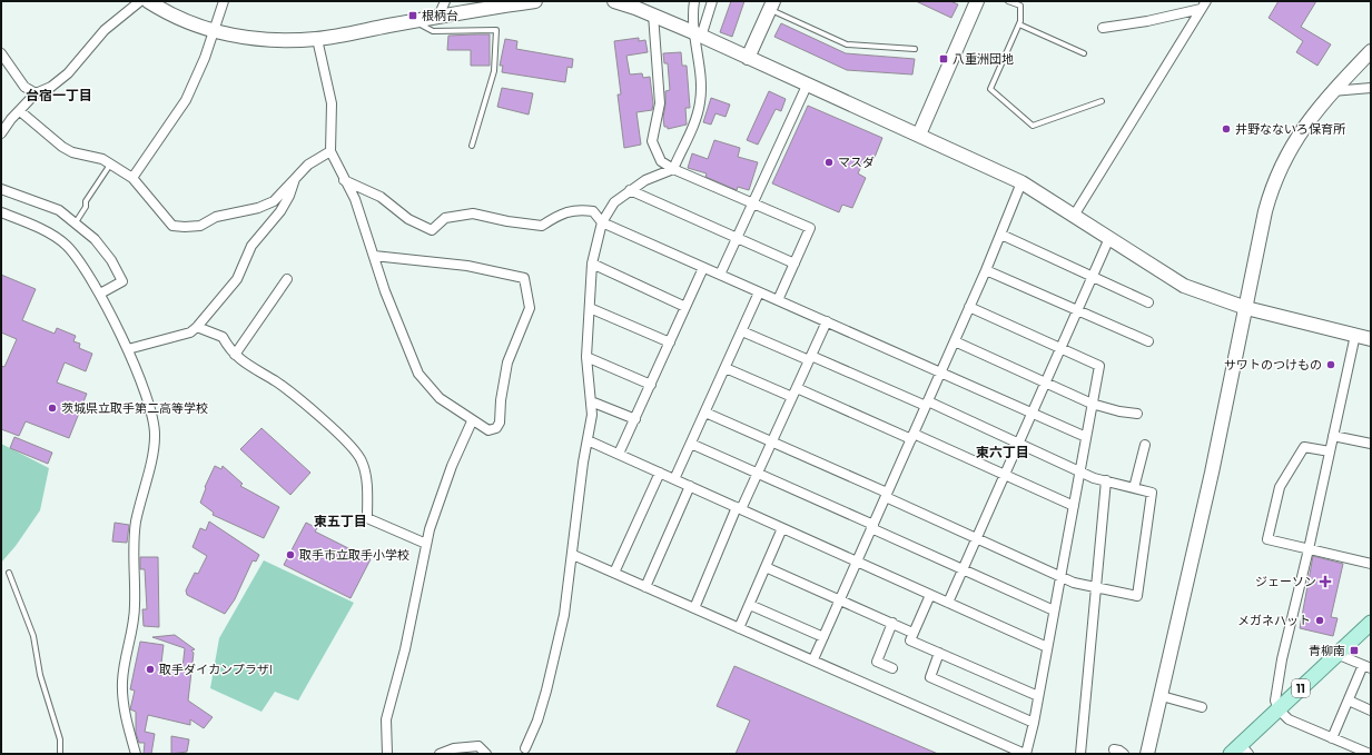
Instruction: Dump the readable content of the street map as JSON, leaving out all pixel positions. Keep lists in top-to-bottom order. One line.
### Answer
{"streets":{"main road":["11"]},"districts":["台宿一丁目","東六丁目","東五丁目"],"places":{"transit":["根柄台","八重洲団地","青柳南"],"other":["井野なないろ保育所","マスダ","サワトのつけもの","茨城県立取手第二高等学校","取手市立取手小学校","メガネハット","取手ダイカンプラザI"],"health":["ジェーソン"]}}
